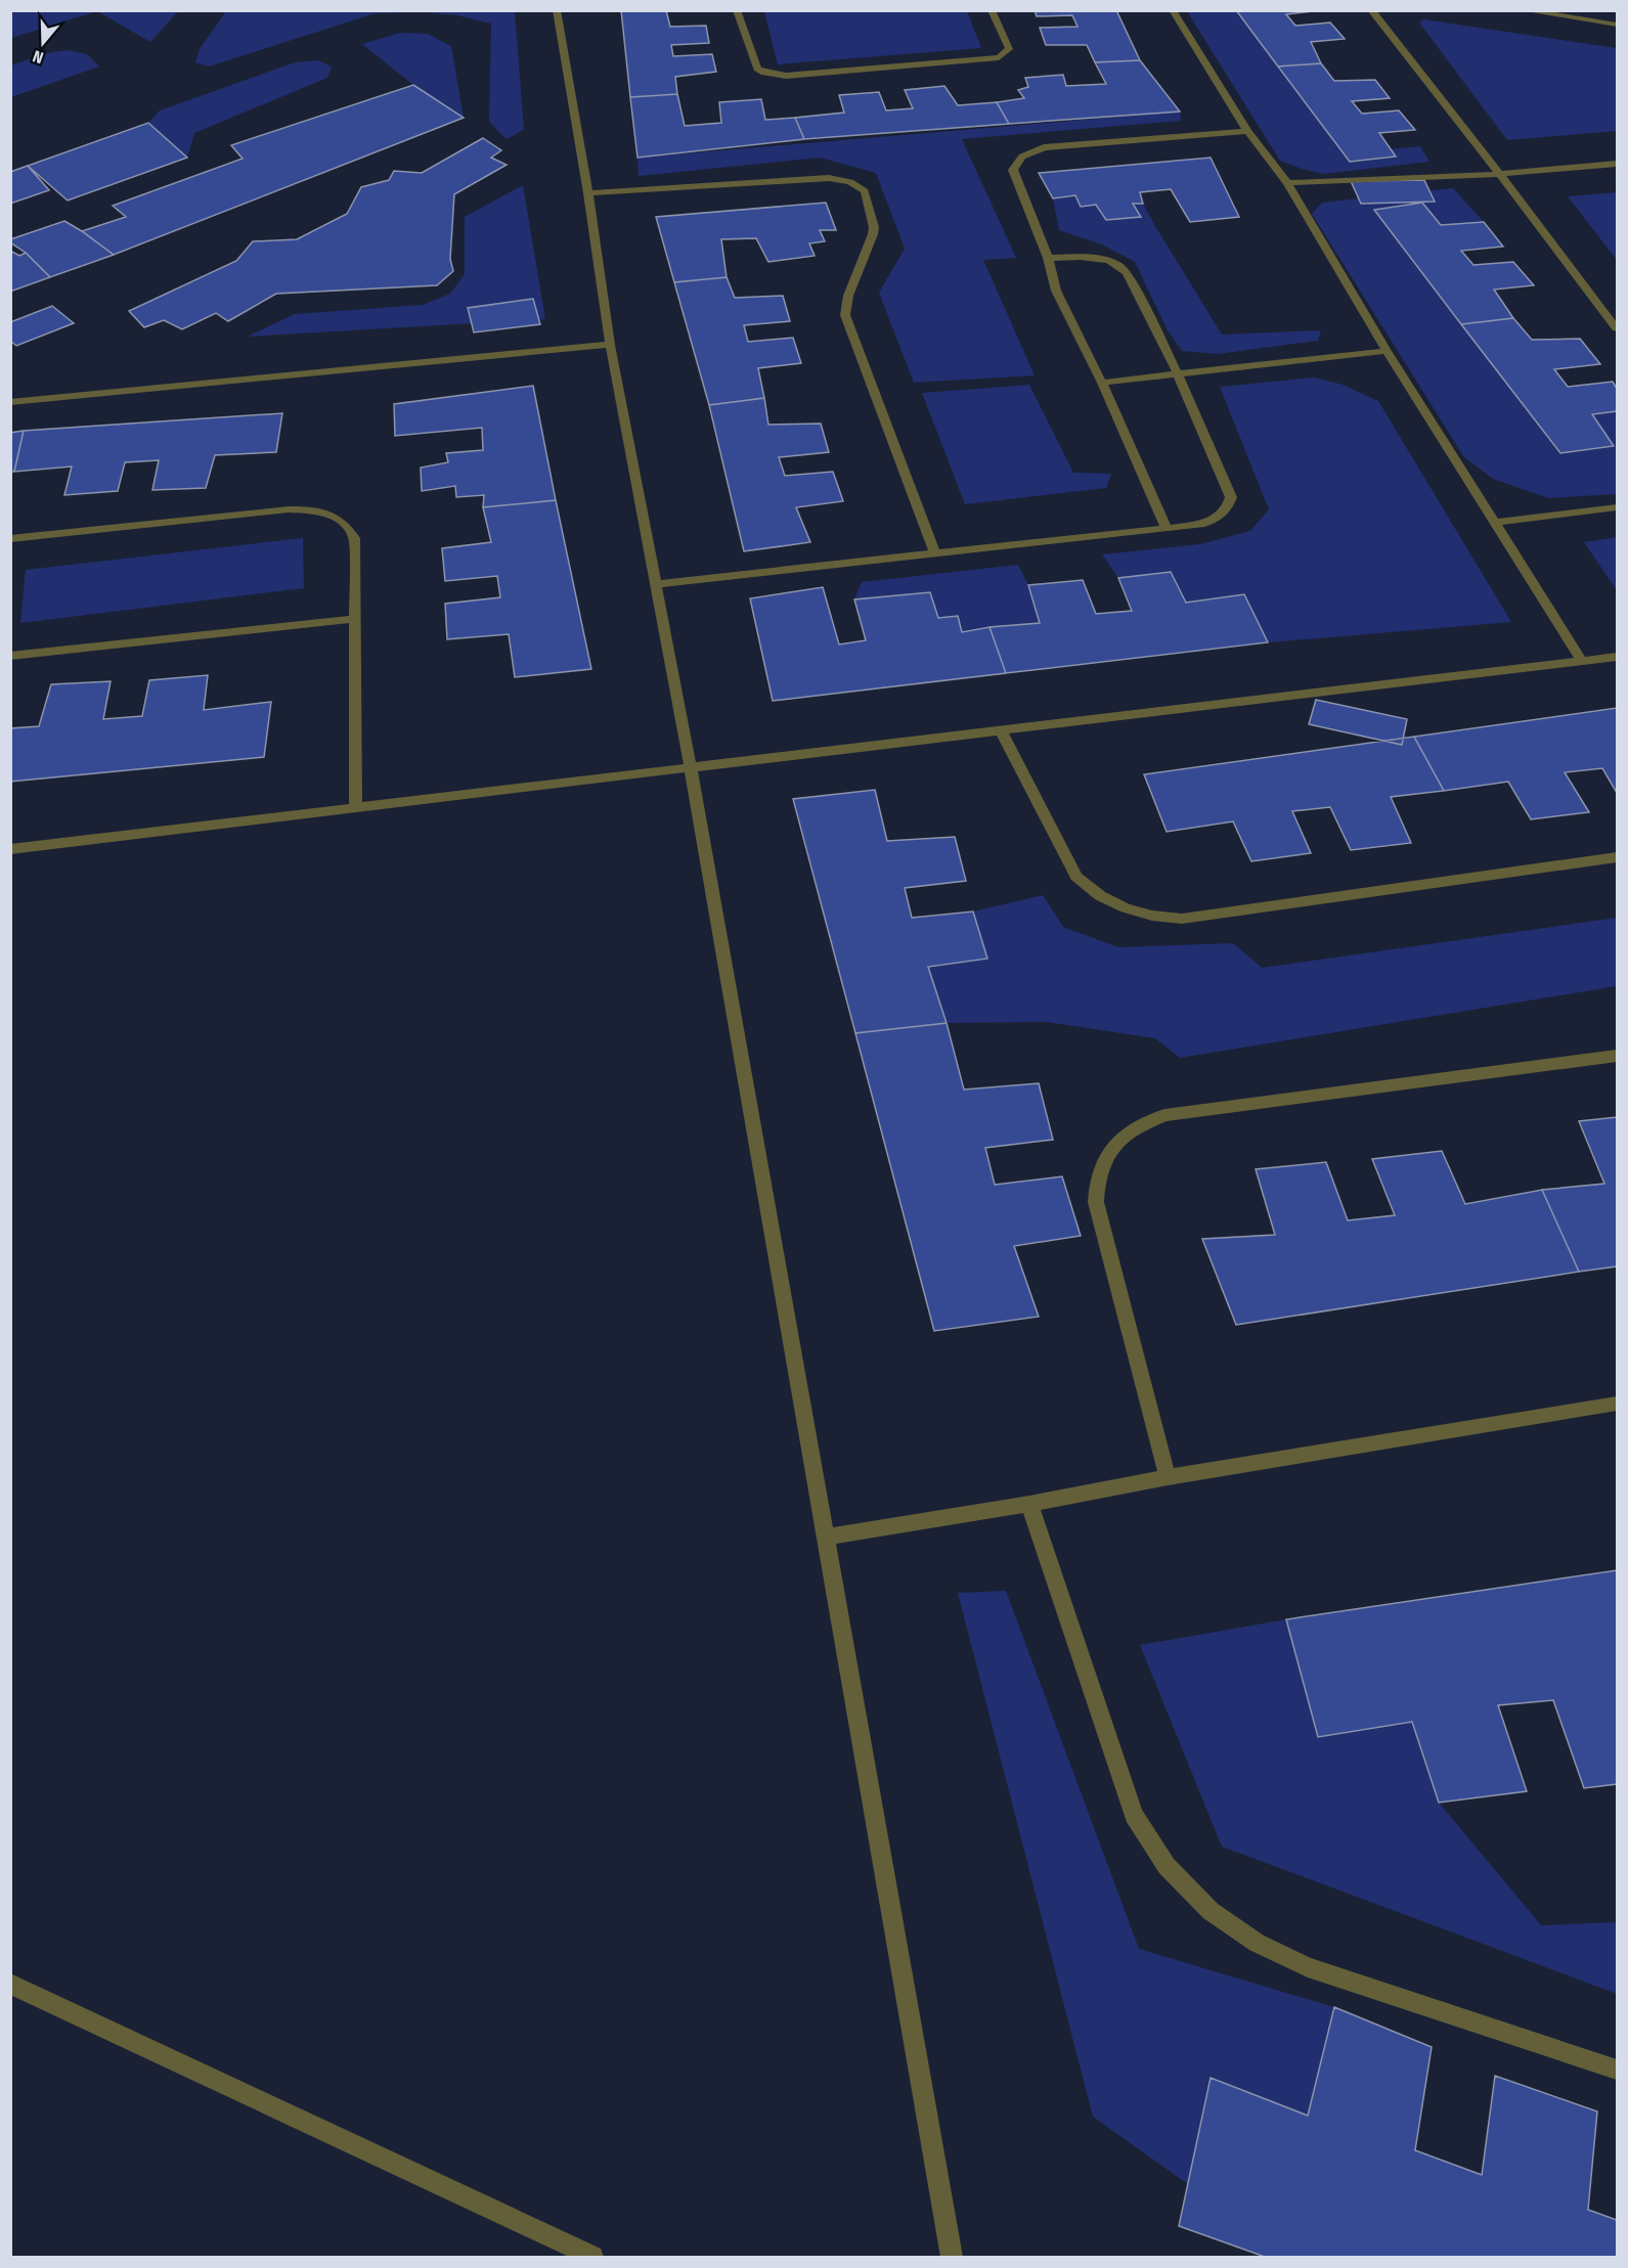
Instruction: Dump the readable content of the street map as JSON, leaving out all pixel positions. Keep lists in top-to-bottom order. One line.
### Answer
{"north":"bottom"}
